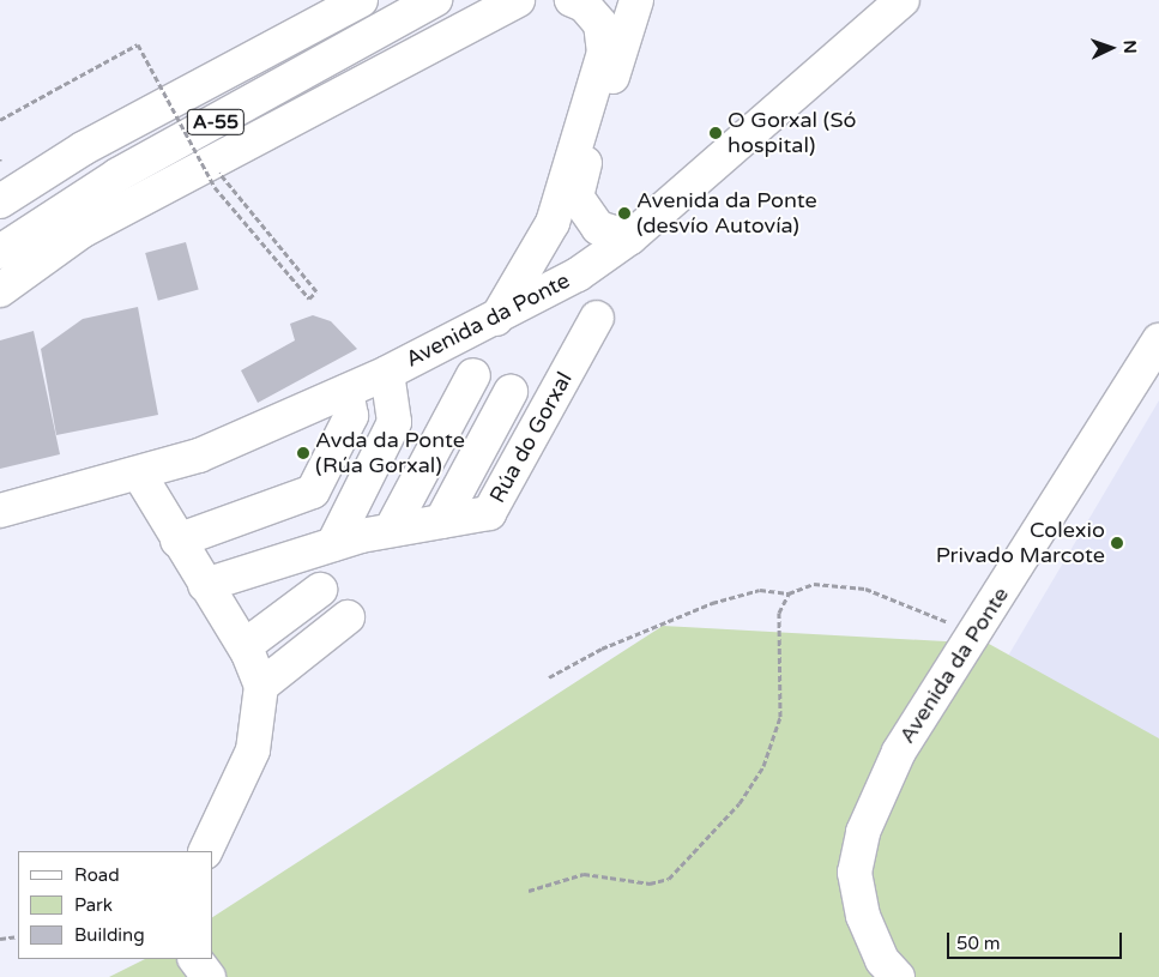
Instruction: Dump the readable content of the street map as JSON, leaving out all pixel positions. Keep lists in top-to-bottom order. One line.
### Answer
{"streets":{"main road":["A-55","Avenida da Ponte","Rúa do Gorxal"]},"places":["O Gorxal (Só hospital)","Avenida da Ponte (desvío Autovía)","Avda da Ponte (Rúa Gorxal)","Colexio Privado Marcote"],"legend":["Road","Park","Building"],"scale_bar":"50 m","north":"right"}
